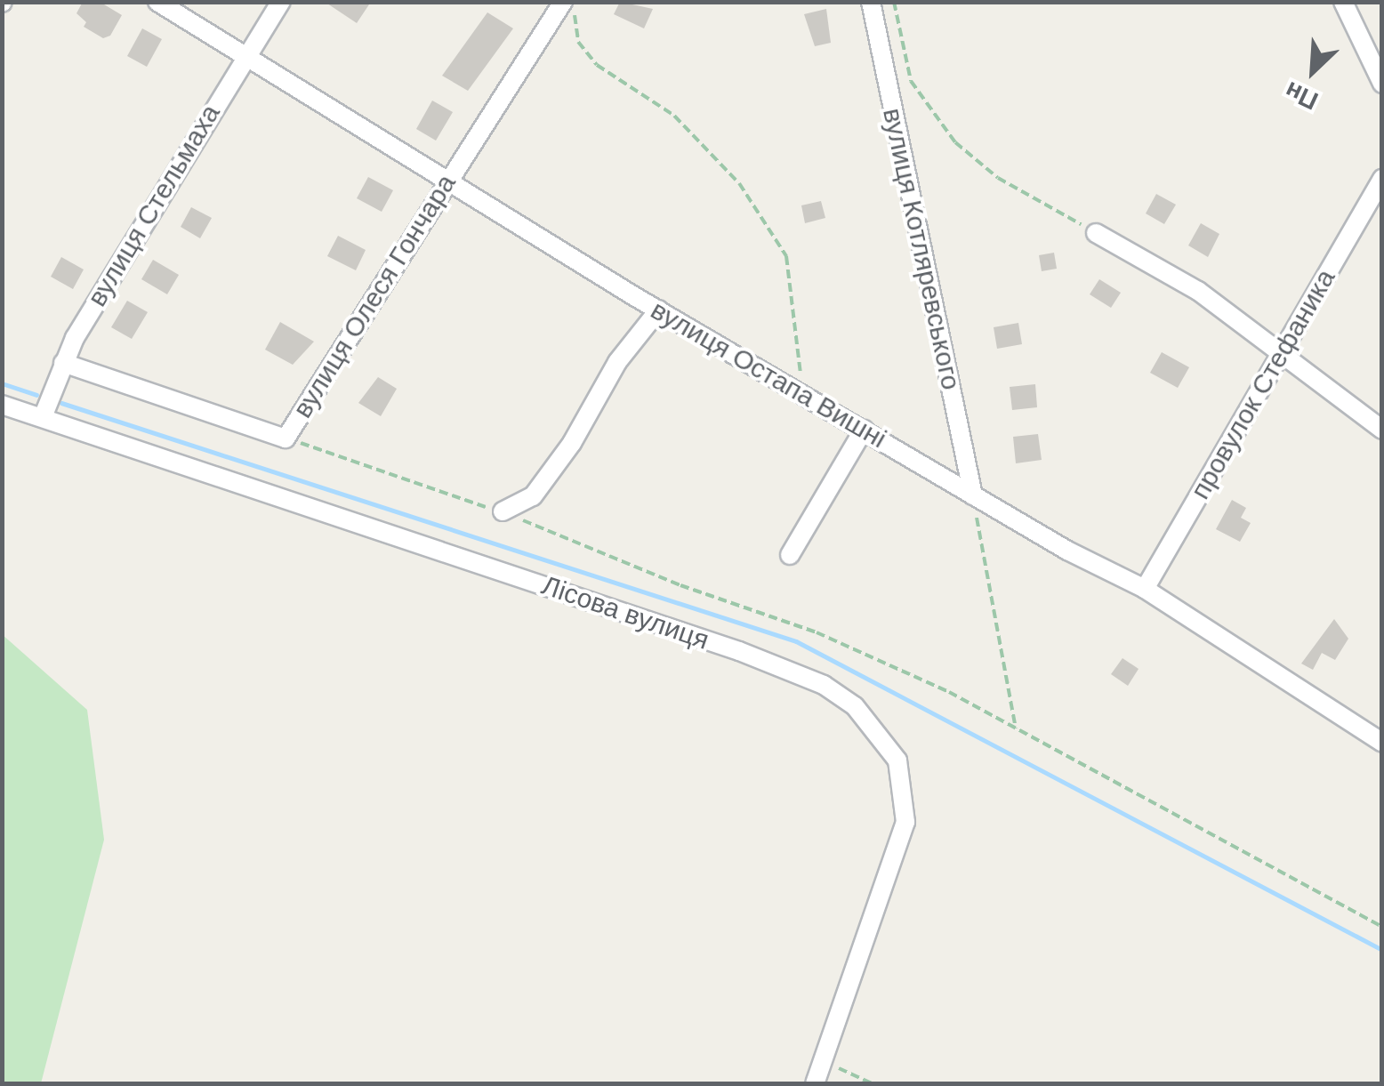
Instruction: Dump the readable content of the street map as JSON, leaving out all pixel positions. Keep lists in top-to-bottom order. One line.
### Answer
{"streets":{"street":["вулиця Стельмаха","вулиця Котляревського","вулиця Олеся Гончара","вулиця Остапа Вишні","провулок Стефаника","Лісова вулиця"]},"crossings":[["вулиця Стельмаха","вулиця Олеся Гончара"],["вулиця Стельмаха","вулиця Остапа Вишні"],["вулиця Стельмаха","Лісова вулиця"],["вулиця Котляревського","вулиця Остапа Вишні"],["вулиця Олеся Гончара","вулиця Остапа Вишні"],["вулиця Остапа Вишні","провулок Стефаника"]],"north":"bottom left"}
